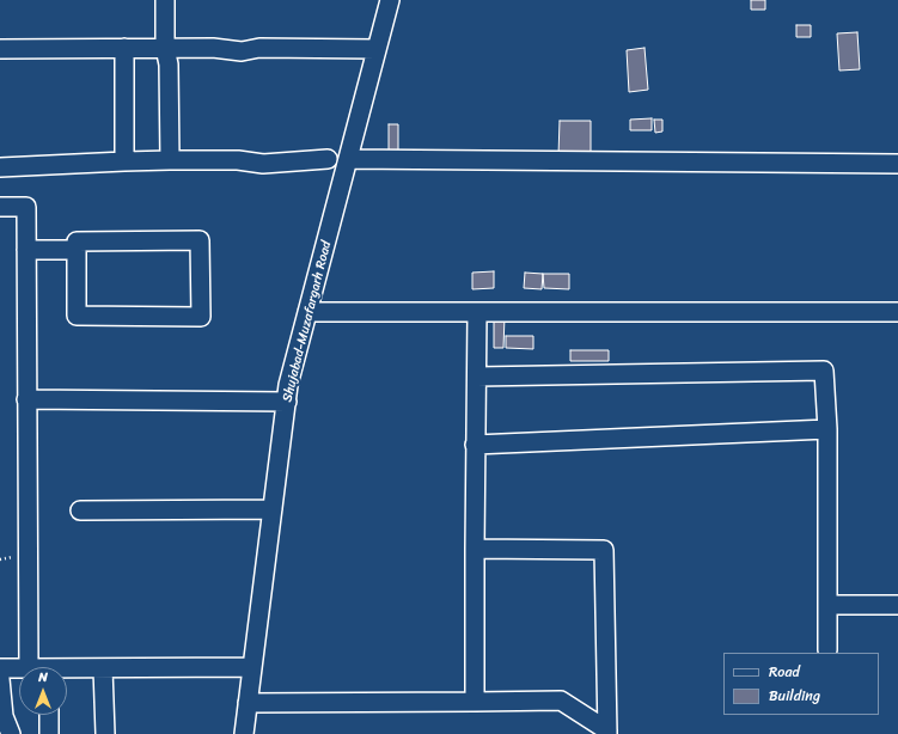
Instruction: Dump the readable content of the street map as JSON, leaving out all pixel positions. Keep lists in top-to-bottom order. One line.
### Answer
{"streets":{"street":["Shujabad-Muzafargarh Road"]},"legend":["Road","Building"],"north":"top"}
